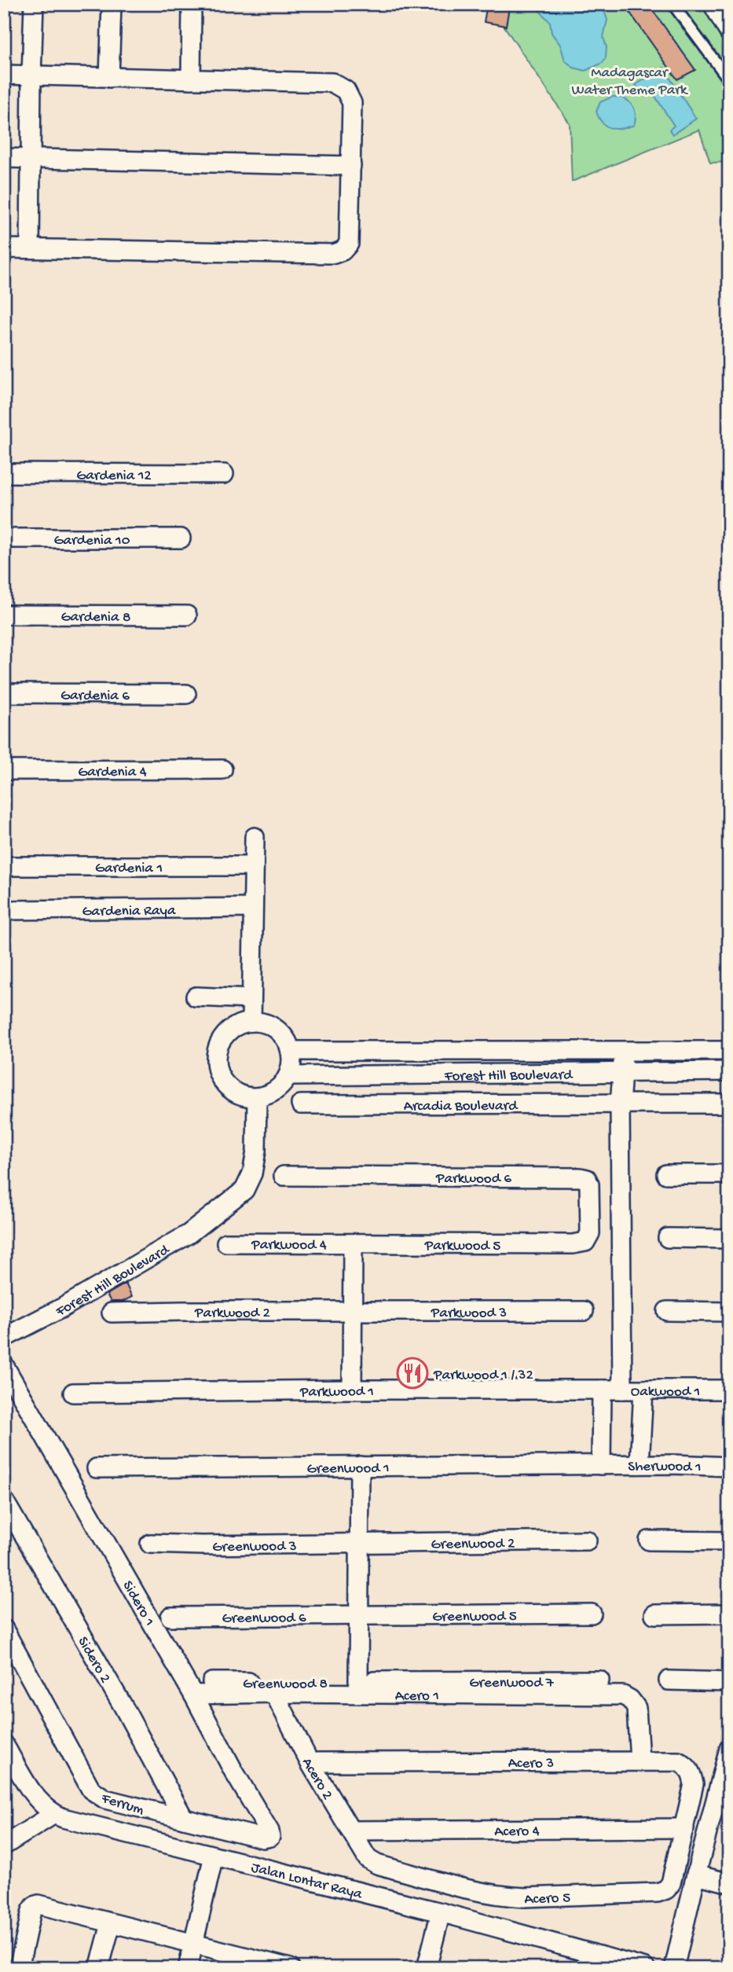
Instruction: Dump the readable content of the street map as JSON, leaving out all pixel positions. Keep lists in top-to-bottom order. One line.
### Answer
{"streets":{"street":["Gardenia 12","Gardenia 10","Gardenia 8","Gardenia 6","Gardenia 4","Gardenia 1","Gardenia Raya","Forest Hill Boulevard","Arcadia Boulevard","Parkwood 6","Parkwood 4","Parkwood 5","Parkwood 2","Parkwood 3","Parkwood 1","Oakwood 1","Sherwood 1","Greenwood 1","Greenwood 2","Greenwood 3","Sidero 1","Greenwood 5","Greenwood 6","Sidero 2","Greenwood 7","Greenwood 8","Acero 1","Acero 3","Acero 2","Ferrum","Acero 4","Jalan Lontar Raya","Acero 5"]},"crossings":[["Parkwood 6","Parkwood 5"],["Parkwood 4","Parkwood 5"],["Parkwood 2","Parkwood 3"],["Parkwood 1","Oakwood 1"],["Sherwood 1","Greenwood 1"],["Greenwood 2","Greenwood 3"],["Sidero 1","Acero 1"],["Sidero 1","Ferrum"],["Greenwood 5","Greenwood 6"],["Sidero 2","Ferrum"],["Greenwood 7","Greenwood 8"],["Acero 1","Acero 3"],["Acero 1","Acero 2"],["Acero 3","Acero 2"],["Acero 3","Acero 4"],["Acero 3","Acero 5"],["Acero 2","Acero 4"],["Acero 2","Acero 5"],["Acero 4","Acero 5"]],"parks":["Madagascar Water Theme Park"],"places":{"restaurant":["Parkwood 1 / 32"]}}
